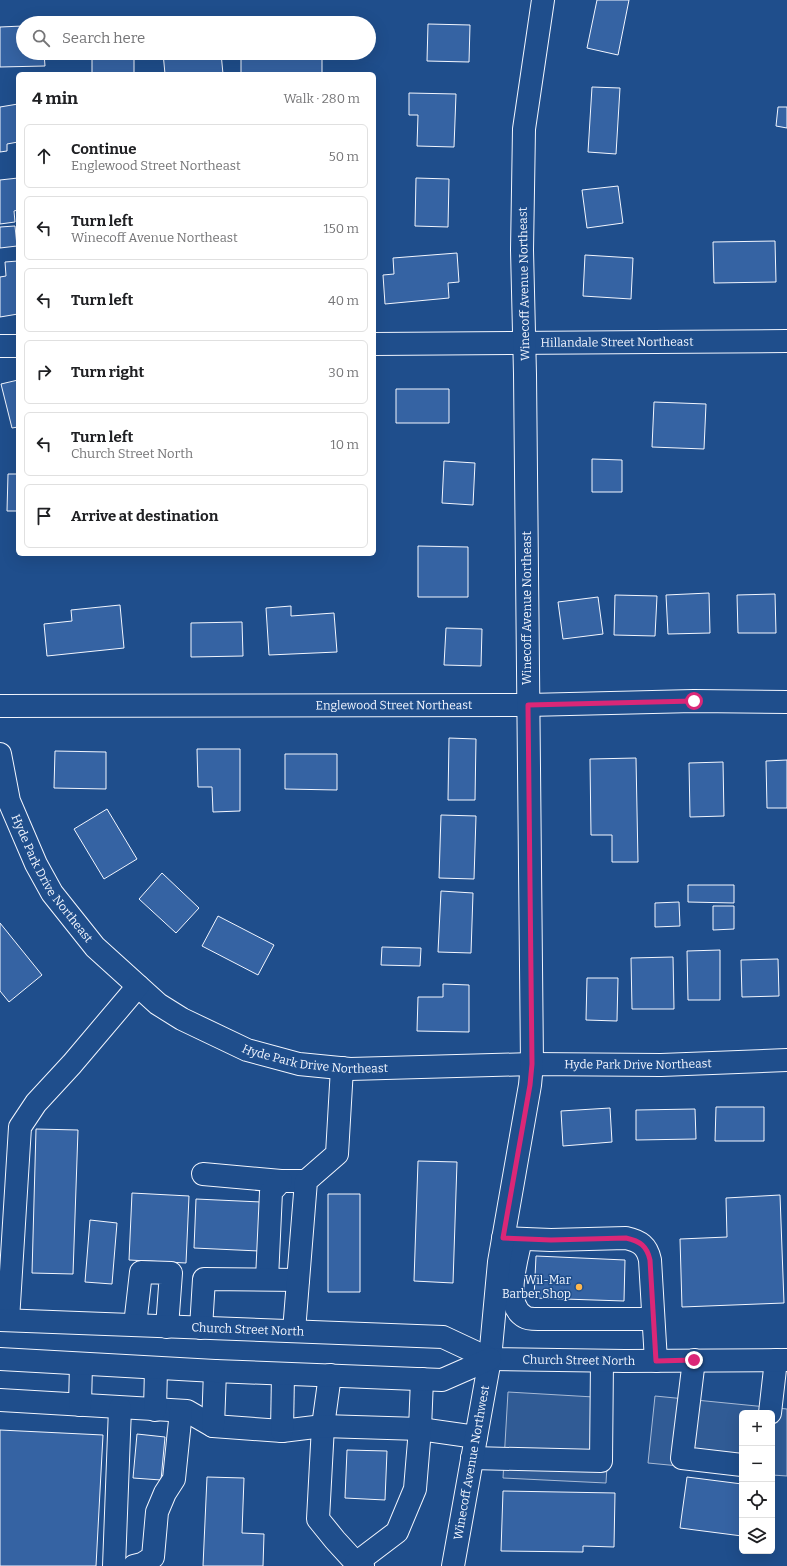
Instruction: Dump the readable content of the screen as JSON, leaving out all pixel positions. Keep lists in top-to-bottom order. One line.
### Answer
{"streets":{"street":["Winecoff Avenue Northeast","Hillandale Street Northeast","Englewood Street Northeast","Hyde Park Drive Northeast","Church Street North","Winecoff Avenue Northwest"]},"crossings":[["Winecoff Avenue Northeast","Hillandale Street Northeast"],["Winecoff Avenue Northeast","Englewood Street Northeast"],["Winecoff Avenue Northeast","Hyde Park Drive Northeast"],["Winecoff Avenue Northeast","Church Street North"],["Winecoff Avenue Northeast","Winecoff Avenue Northwest"],["Church Street North","Winecoff Avenue Northwest"]],"places":["Wil-Mar Barber Shop"],"page":{"search":"Search here","heading":["4 min","Walk · 280 m"],"list":[["Continue","Englewood Street Northeast","50 m"],["Turn left","Winecoff Avenue Northeast","150 m"],["Turn left","40 m"],["Turn right","30 m"],["Turn left","Church Street North","10 m"],"Arrive at destination"],"map_buttons":["+","−"]}}
